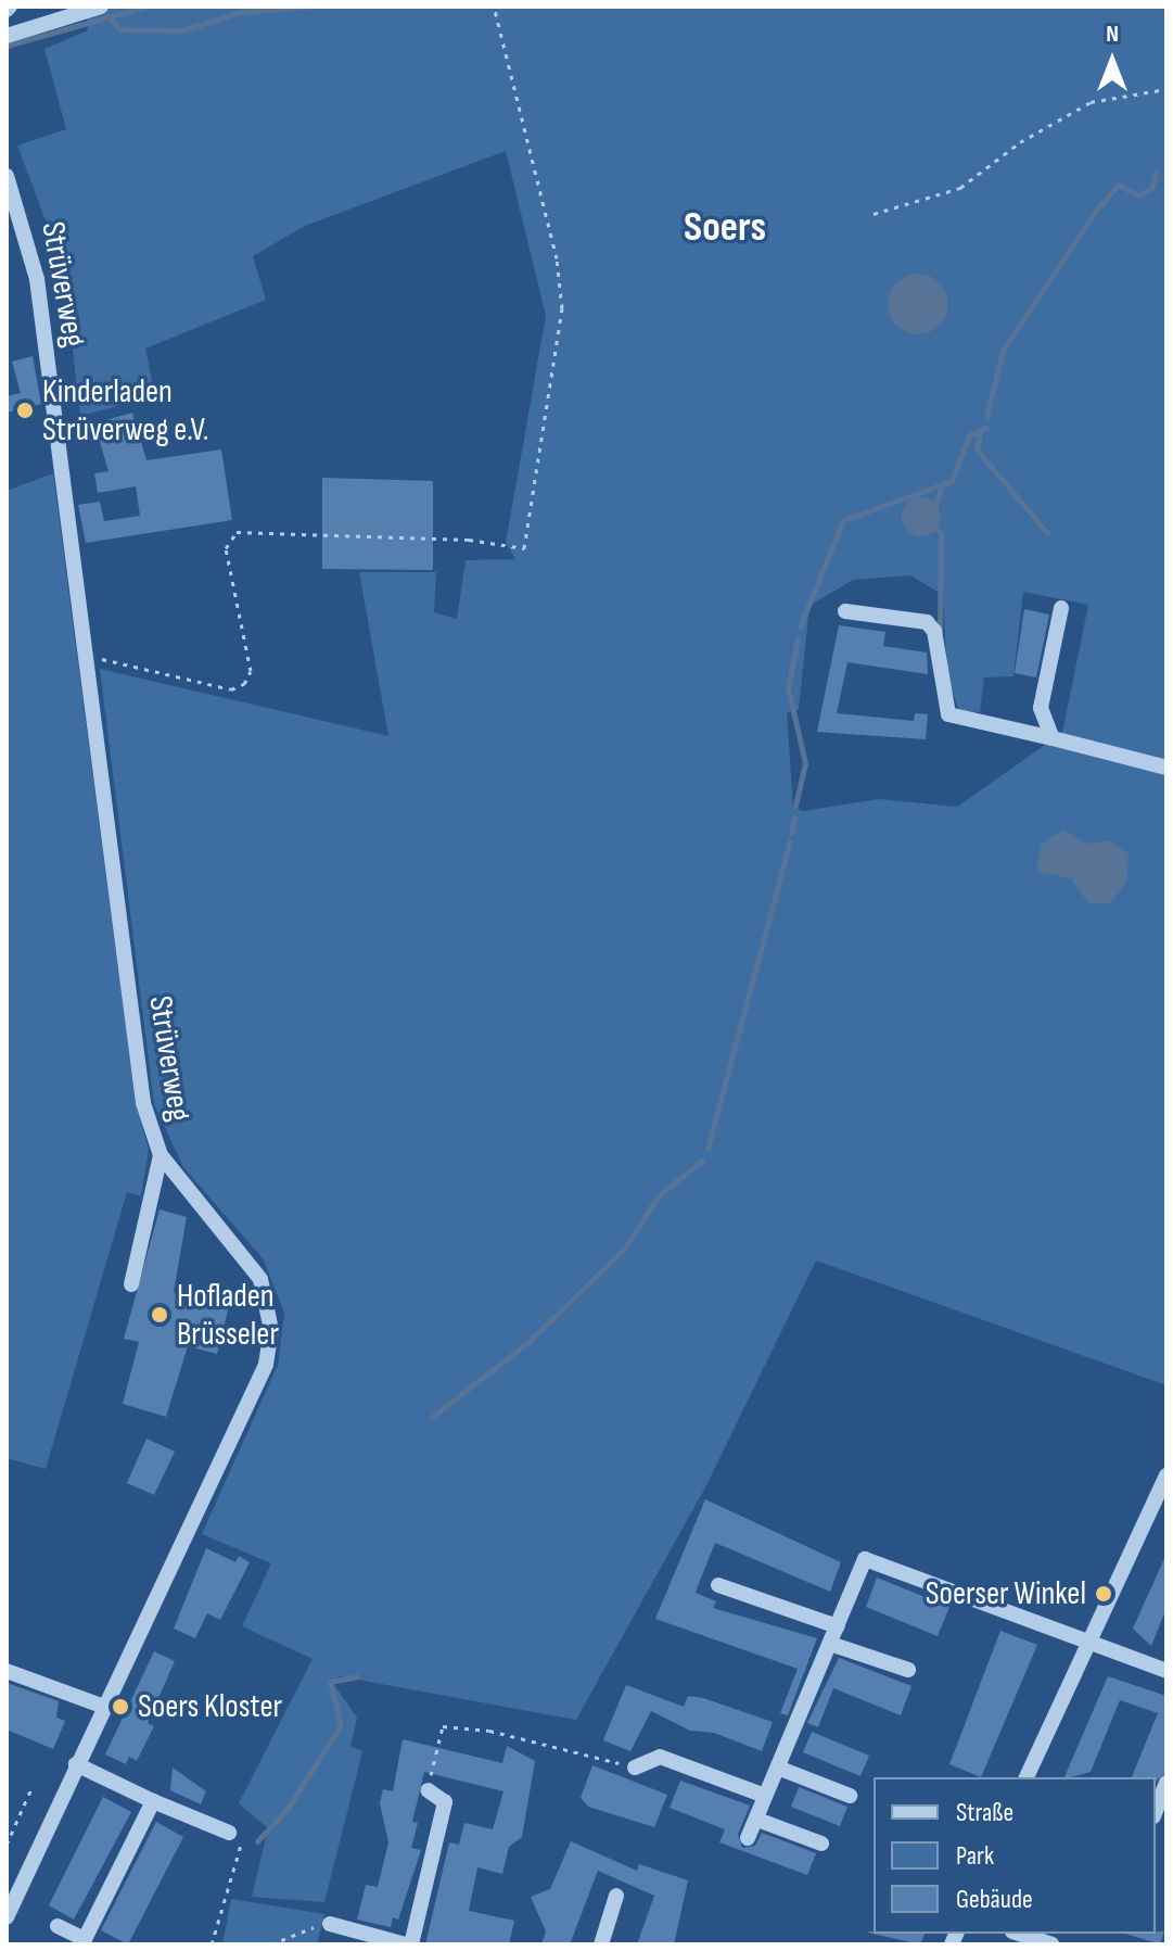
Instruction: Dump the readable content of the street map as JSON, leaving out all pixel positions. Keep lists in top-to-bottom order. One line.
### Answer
{"streets":{"street":["Strüverweg"]},"districts":["Soers"],"places":["Kinderladen Strüverweg e.V.","Hofladen Brüsseler","Soerser Winkel","Soers Kloster"],"legend":["Straße","Park","Gebäude"],"north":"top"}
